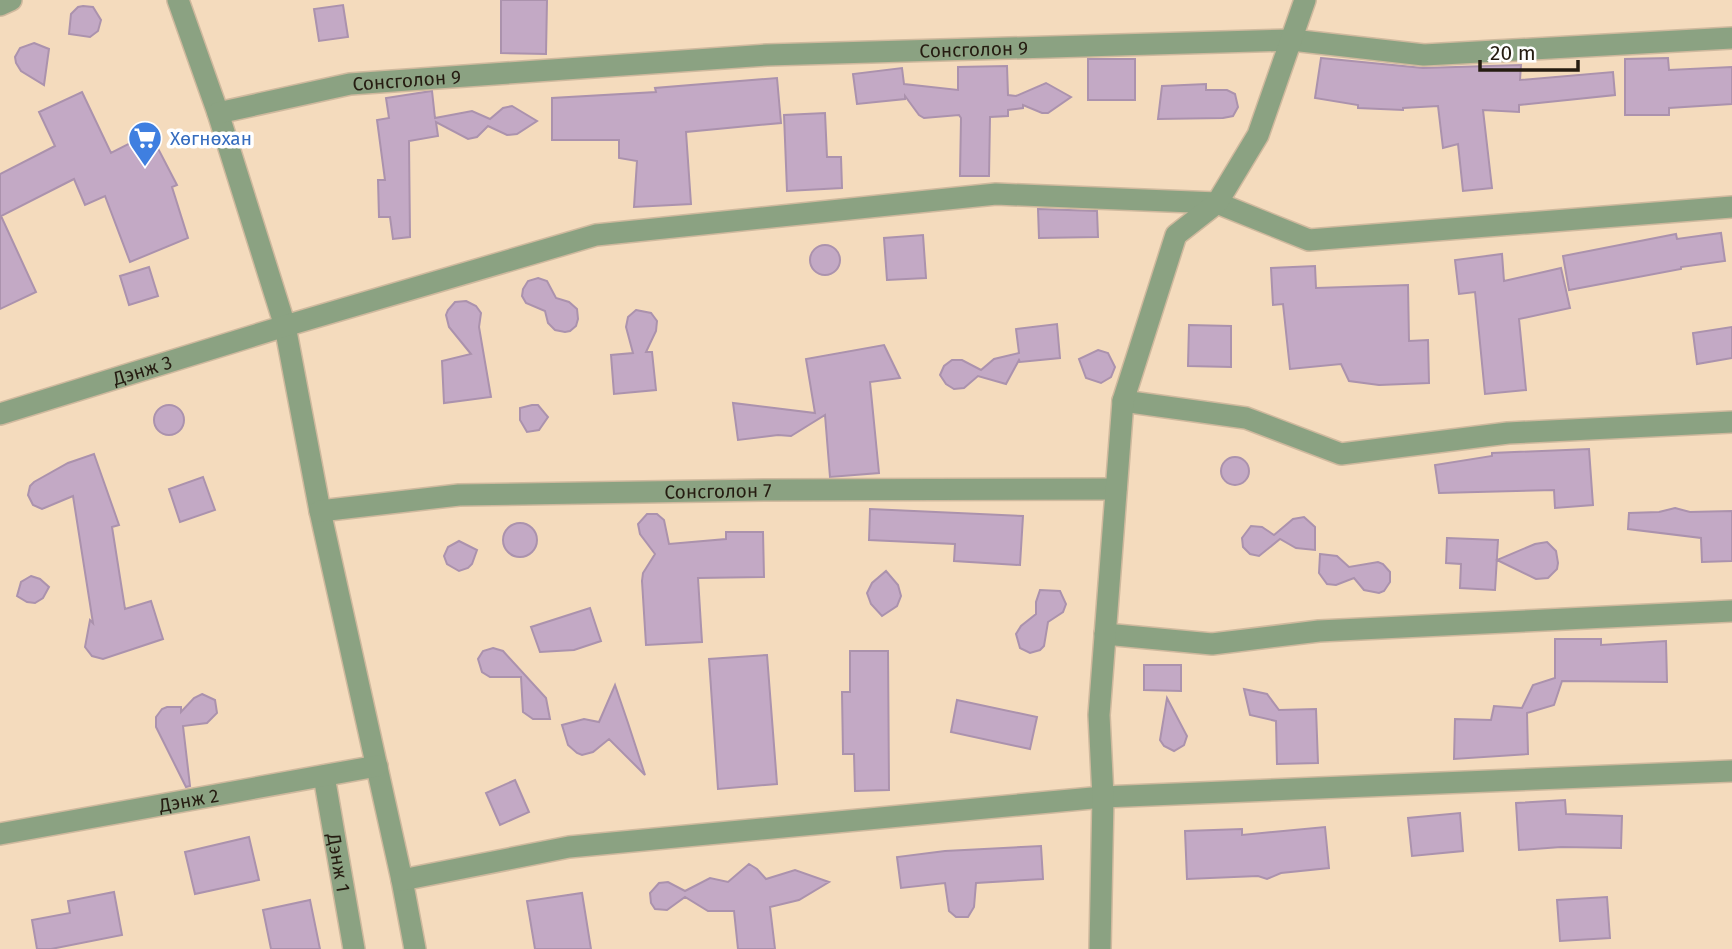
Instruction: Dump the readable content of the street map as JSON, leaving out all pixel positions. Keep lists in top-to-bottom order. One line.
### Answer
{"streets":{"street":["Сонсголон 9","Дэнж 3","Сонсголон 7","Дэнж 2","Дэнж 1"]},"crossings":[["Дэнж 2","Дэнж 1"]],"places":{"supermarket":["Хөгнөхан"]},"scale_bar":"20 m"}
